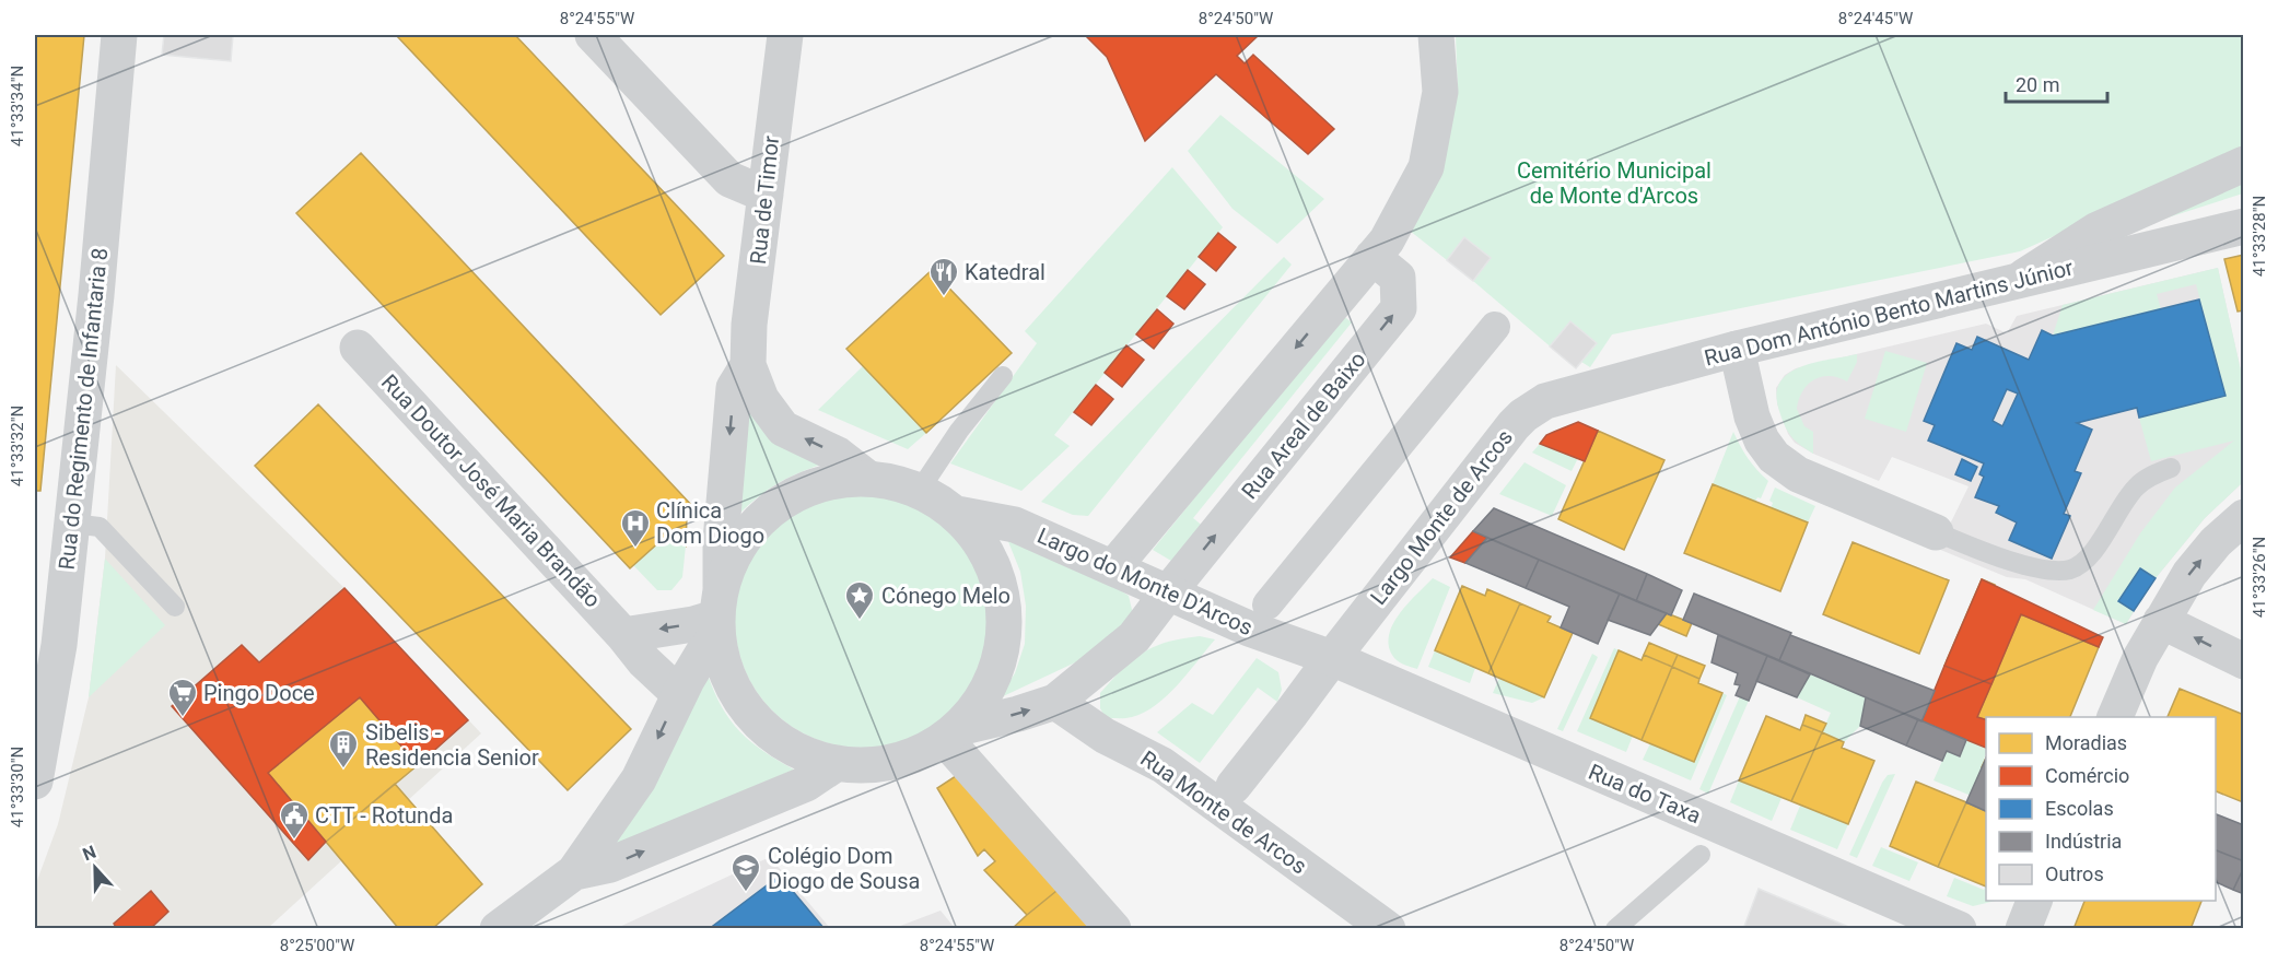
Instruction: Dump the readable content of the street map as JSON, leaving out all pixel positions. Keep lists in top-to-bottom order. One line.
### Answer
{"streets":{"street":["Rua de Timor","Rua Dom António Bento Martins Júnior","Rua do Regimento de Infantaria 8","Rua Areal de Baixo","Rua Doutor José Maria Brandão","Largo Monte de Arcos","Largo do Monte D'Arcos","Rua do Taxa","Rua Monte de Arcos"]},"crossings":[["Rua Dom António Bento Martins Júnior","Largo Monte de Arcos"],["Rua Areal de Baixo","Largo do Monte D'Arcos"],["Rua Areal de Baixo","Rua Monte de Arcos"],["Largo Monte de Arcos","Largo do Monte D'Arcos"],["Largo Monte de Arcos","Rua do Taxa"],["Largo do Monte D'Arcos","Rua do Taxa"]],"parks":["Cemitério Municipal de Monte d'Arcos"],"places":{"restaurant":["Katedral"],"hospital":["Clínica Dom Diogo"],"place":["Cónego Melo"],"supermarket":["Pingo Doce"],"building":["Sibelis - Residencia Senior"],"public building":["CTT - Rotunda"],"school or university":["Colégio Dom Diogo de Sousa"]},"legend":["Moradias","Comércio","Escolas","Indústria","Outros"],"scale_bar":"20 m","north":"top","coordinates":["8°24'55\"W","8°24'50\"W","8°24'45\"W","41°33'34\"N","41°33'28\"N","41°33'32\"N","41°33'26\"N","41°33'30\"N","8°25'00\"W"]}
